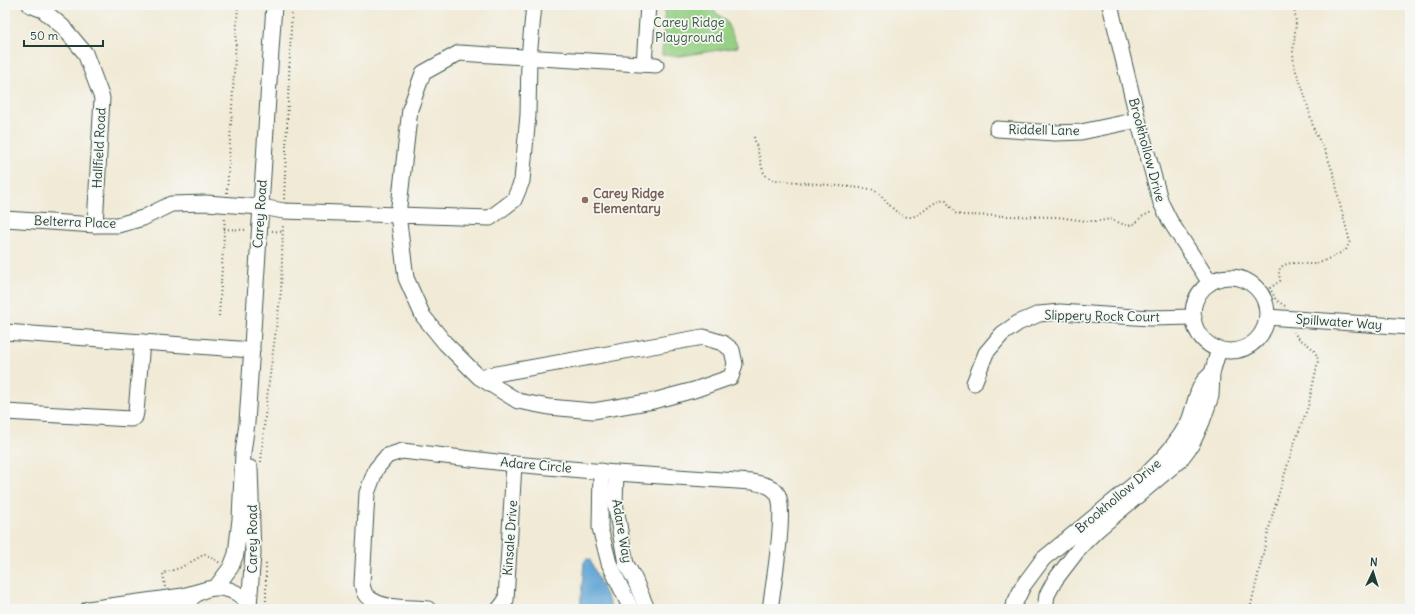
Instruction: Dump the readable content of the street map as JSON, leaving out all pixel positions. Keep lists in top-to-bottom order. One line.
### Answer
{"streets":{"street":["Riddell Lane","Hallfield Road","Brookhollow Drive","Carey Road","Belterra Place","Slippery Rock Court","Spillwater Way","Adare Circle","Adare Way","Kinsale Drive"]},"crossings":[["Riddell Lane","Brookhollow Drive"],["Hallfield Road","Belterra Place"],["Brookhollow Drive","Slippery Rock Court"],["Brookhollow Drive","Spillwater Way"],["Carey Road","Belterra Place"],["Slippery Rock Court","Spillwater Way"],["Adare Circle","Adare Way"],["Adare Circle","Kinsale Drive"]],"parks":["Carey Ridge Playground"],"places":["Carey Ridge Elementary"],"scale_bar":"50 m","north":"top"}
